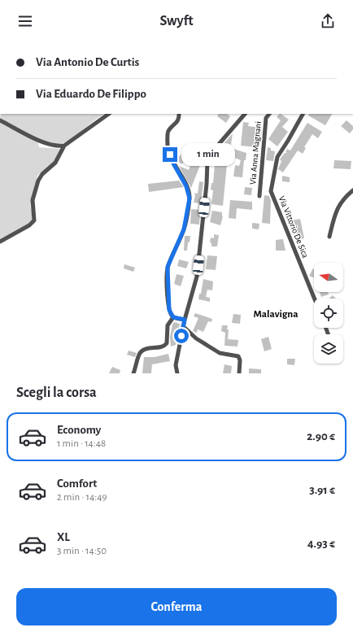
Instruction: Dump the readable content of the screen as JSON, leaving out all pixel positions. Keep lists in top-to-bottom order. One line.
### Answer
{"streets":{"street":["Via Anna Magnani","Via Vittorio De Sica"]},"districts":["Malavigna"],"north":"left","page":{"header":"Swyft","banner":["Via Antonio De Curtis","Via Eduardo De Filippo"],"bubble":"1 min","heading":"Scegli la corsa","list":[{"name":"Economy","note":"1 min · 14:48","value":"2.90 €"},{"name":"Comfort","note":"2 min · 14:49","value":"3.91 €"},{"name":"XL","note":"3 min · 14:50","value":"4.93 €"}],"buttons":"Conferma"}}
